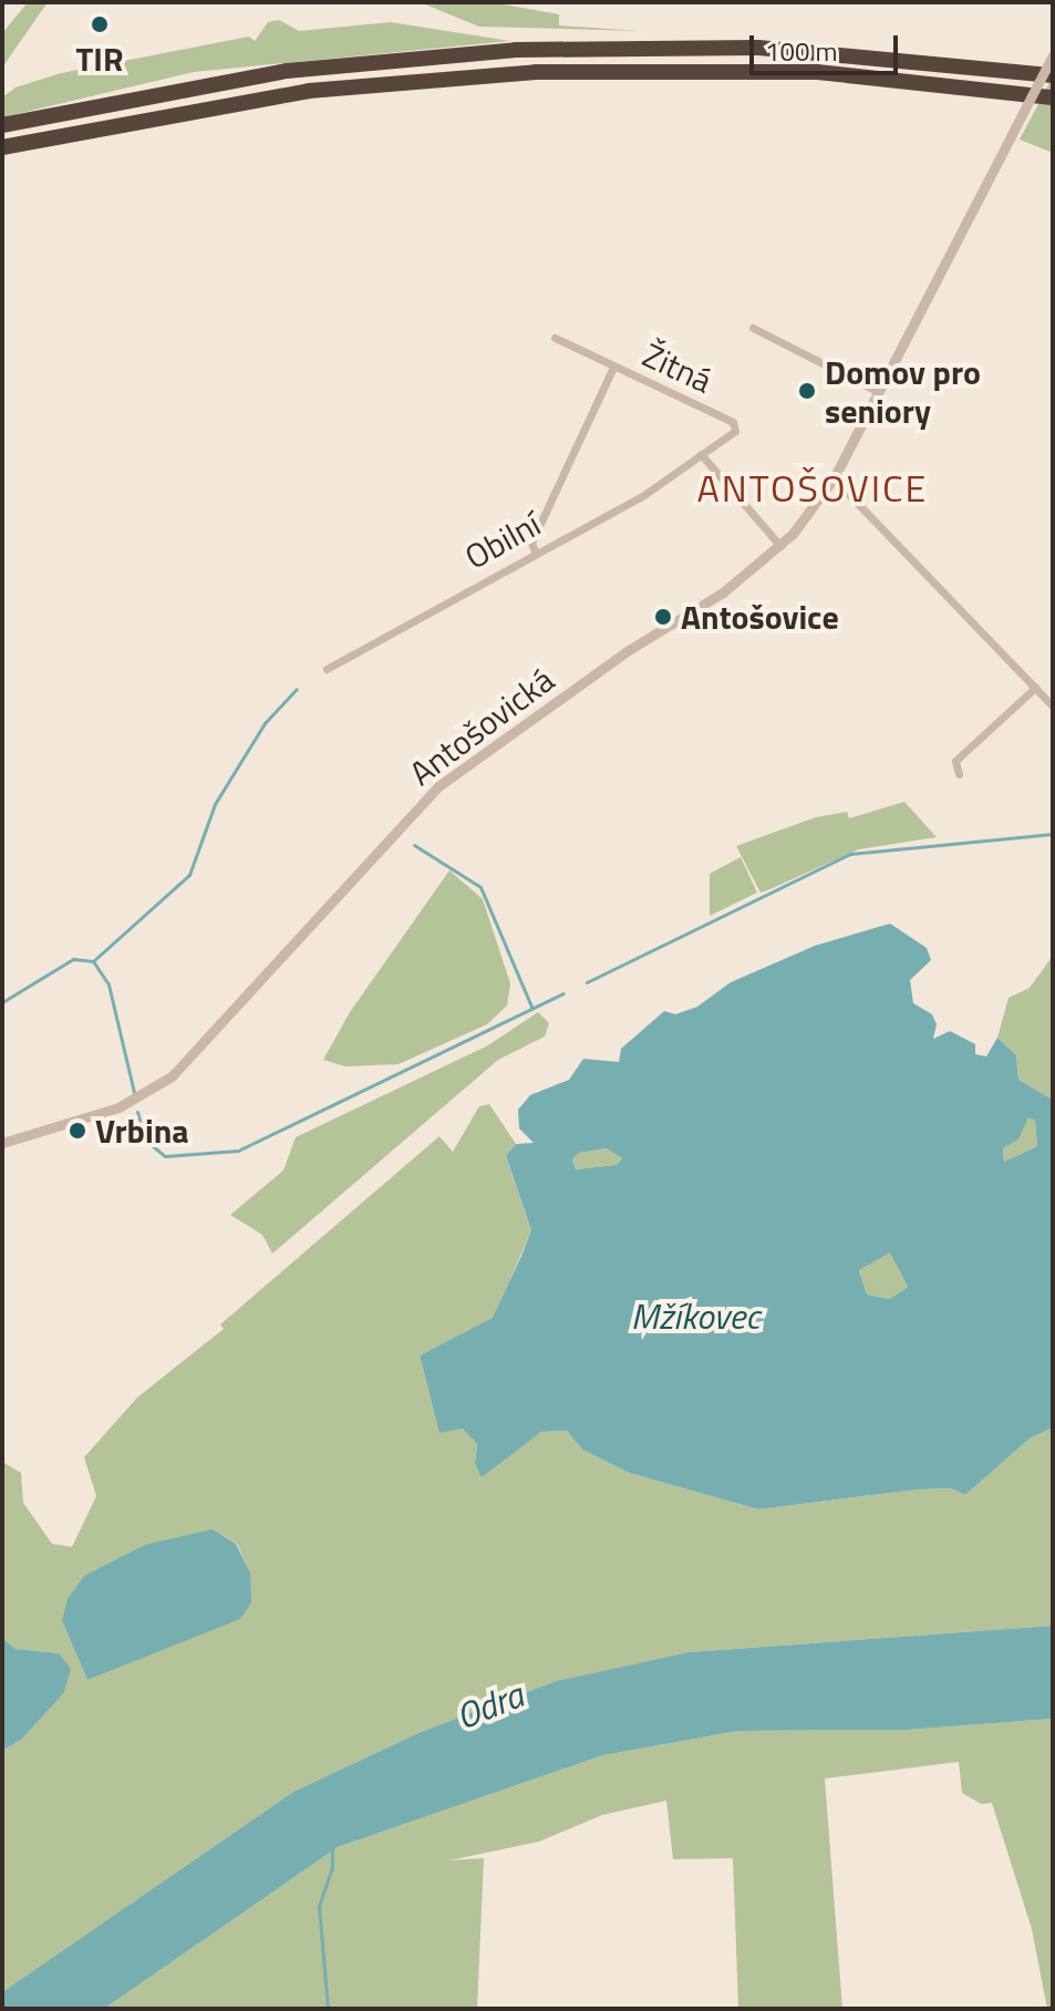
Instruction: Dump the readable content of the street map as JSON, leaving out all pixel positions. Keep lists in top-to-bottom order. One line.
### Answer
{"streets":{"street":["Žitná","Obilní","Antošovická"]},"crossings":[["Žitná","Obilní"]],"districts":["ANTOŠOVICE"],"water":["Mžíkovec","Odra"],"places":["TIR","Domov pro seniory","Antošovice","Vrbina"],"scale_bar":"100 m"}
